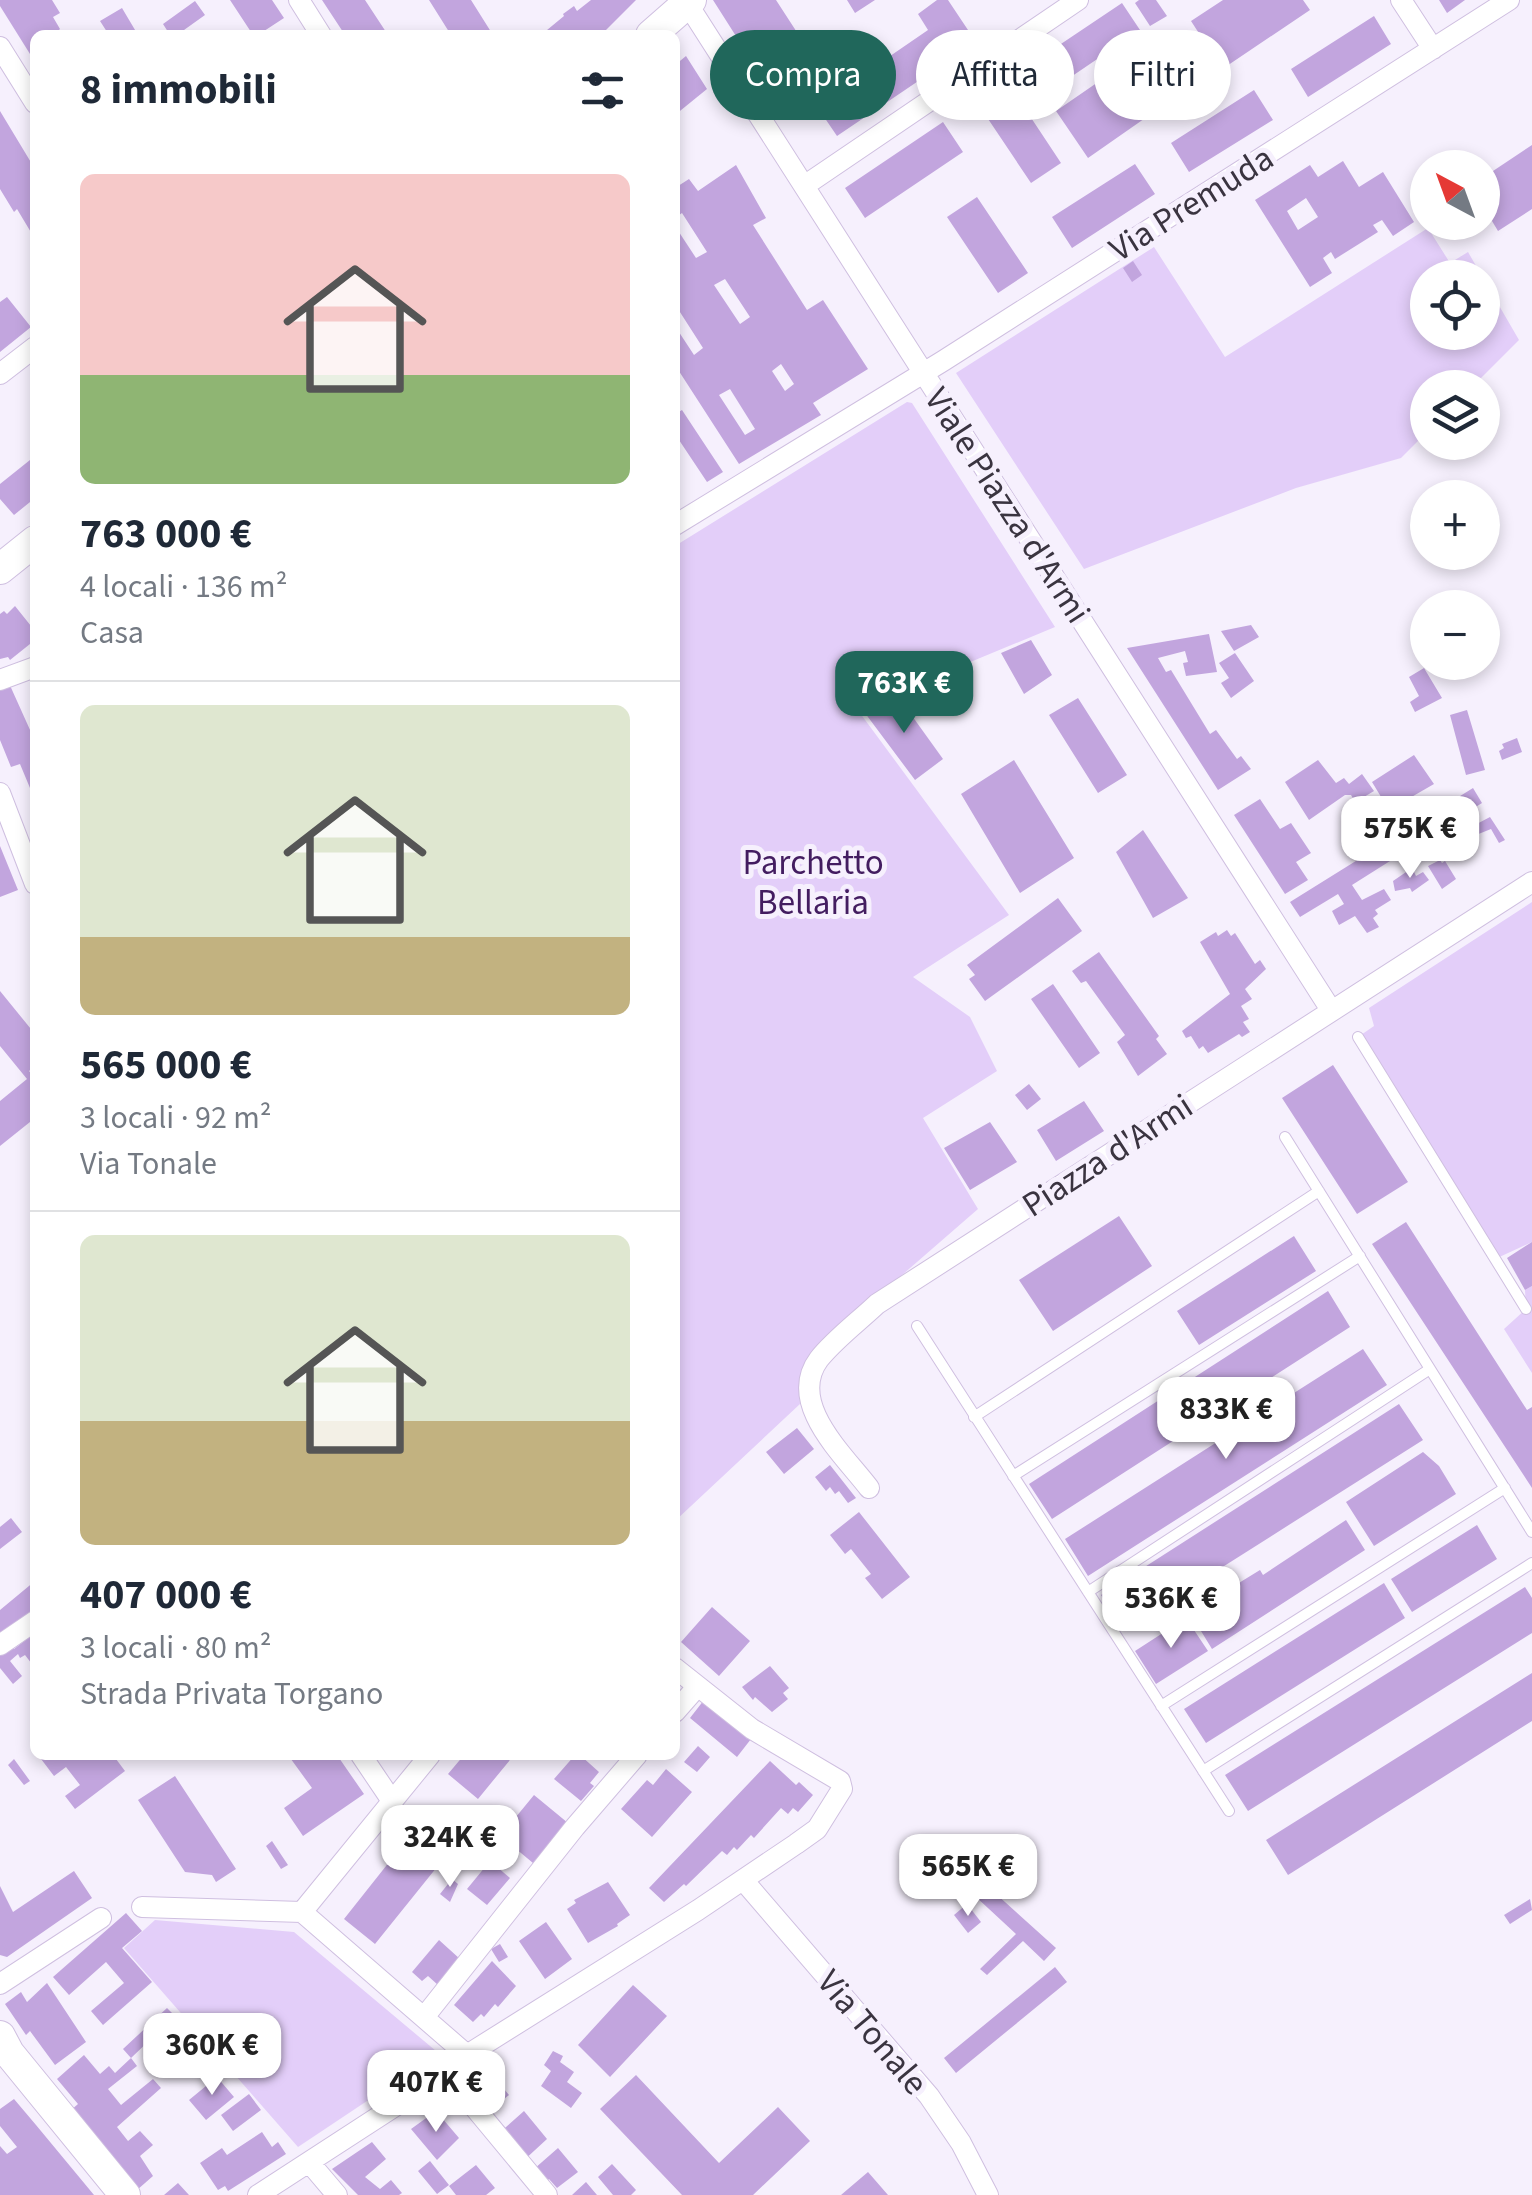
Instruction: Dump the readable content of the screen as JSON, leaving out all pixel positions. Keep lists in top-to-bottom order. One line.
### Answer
{"streets":{"street":["Via Premuda","Viale Piazza d'Armi","Piazza d'Armi","Via Tonale"]},"crossings":[["Via Premuda","Viale Piazza d'Armi"],["Viale Piazza d'Armi","Piazza d'Armi"]],"parks":["Parchetto Bellaria"],"north":"top left","page":{"chip":["Compra","Affitta","Filtri"],"heading":"8 immobili","map_buttons":["+","−"],"list":[{"name":"763 000 €","note":"4 locali · 136 m² · Casa"},{"name":"565 000 €","note":"3 locali · 92 m² · Via Tonale"},{"name":"407 000 €","note":"3 locali · 80 m² · Strada Privata Torgano"}],"price":["763K €","575K €","833K €","536K €","324K €","565K €","360K €","407K €"]}}
